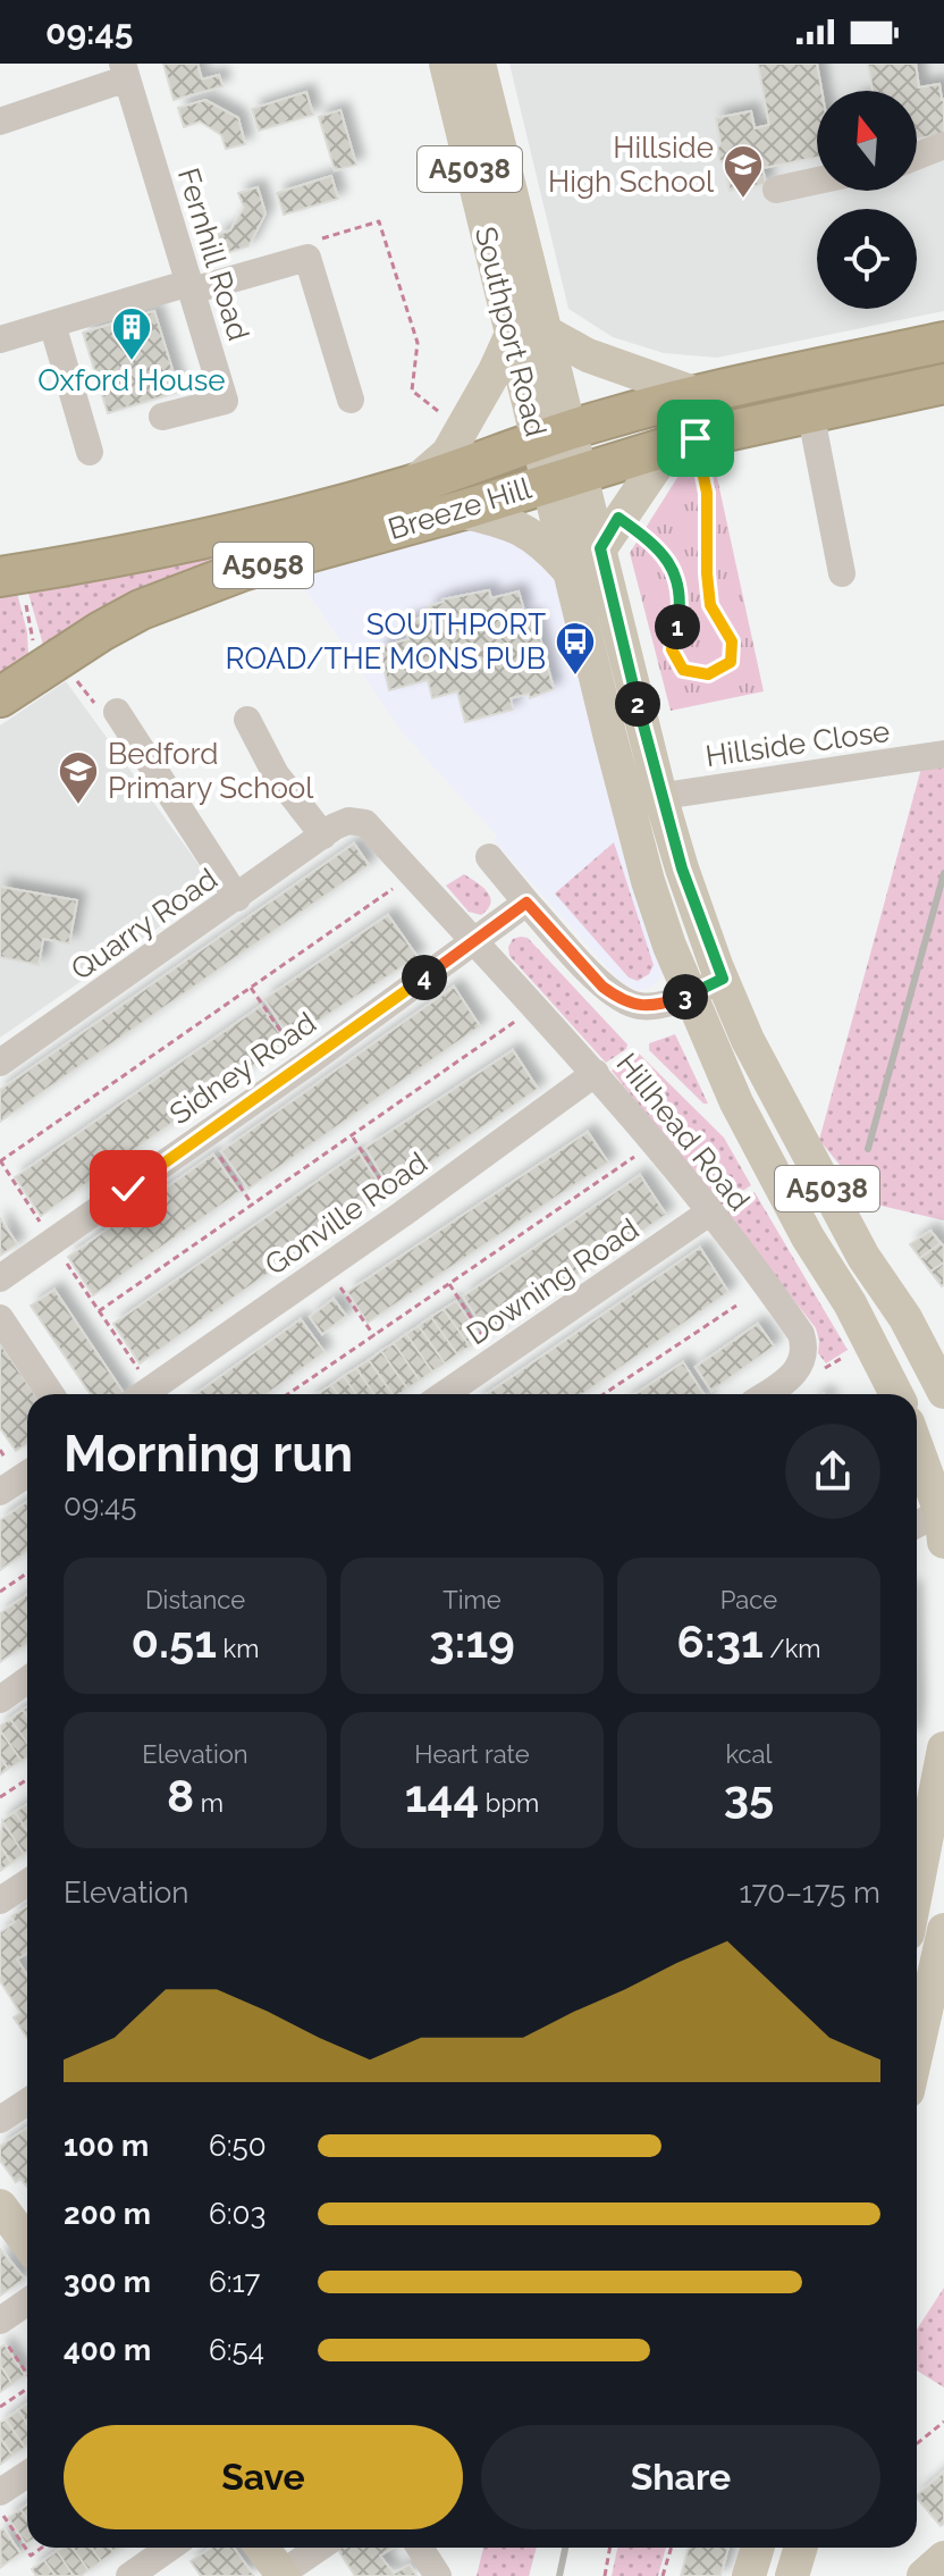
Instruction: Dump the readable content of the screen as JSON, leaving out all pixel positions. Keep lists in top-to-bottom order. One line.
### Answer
{"streets":{"highway":["Breeze Hill","A5058"],"main road":["A5038","Southport Road"],"street":["Fernhill Road","Hillside Close","Quarry Road","Sidney Road","Hillhead Road","Gonville Road","Downing Road"]},"crossings":[["Southport Road","Breeze Hill"],["Southport Road","Hillside Close"],["Southport Road","Hillhead Road"],["Quarry Road","Hillhead Road"],["Sidney Road","Hillhead Road"],["Hillhead Road","Gonville Road"],["Hillhead Road","Downing Road"]],"places":{"school or university":["Hillside High School","Bedford Primary School"],"building":["Oxford House"],"bus stop":["SOUTHPORT ROAD/THE MONS PUB"]},"north":"top","page":{"status":"09:45","pins":["1","2","4","3"],"heading":["Morning run","09:45"],"stats":[["Distance","0.51 km"],["Time","3:19"],["Pace","6:31 /km"],["Elevation","8 m"],["Heart rate","144 bpm"],["kcal","35"]],"chart":["Elevation","170–175 m"],"list":[{"name":"100 m","note":"6:50"},{"name":"200 m","note":"6:03"},{"name":"300 m","note":"6:17"},{"name":"400 m","note":"6:54"}],"buttons":["Save","Share"]}}
